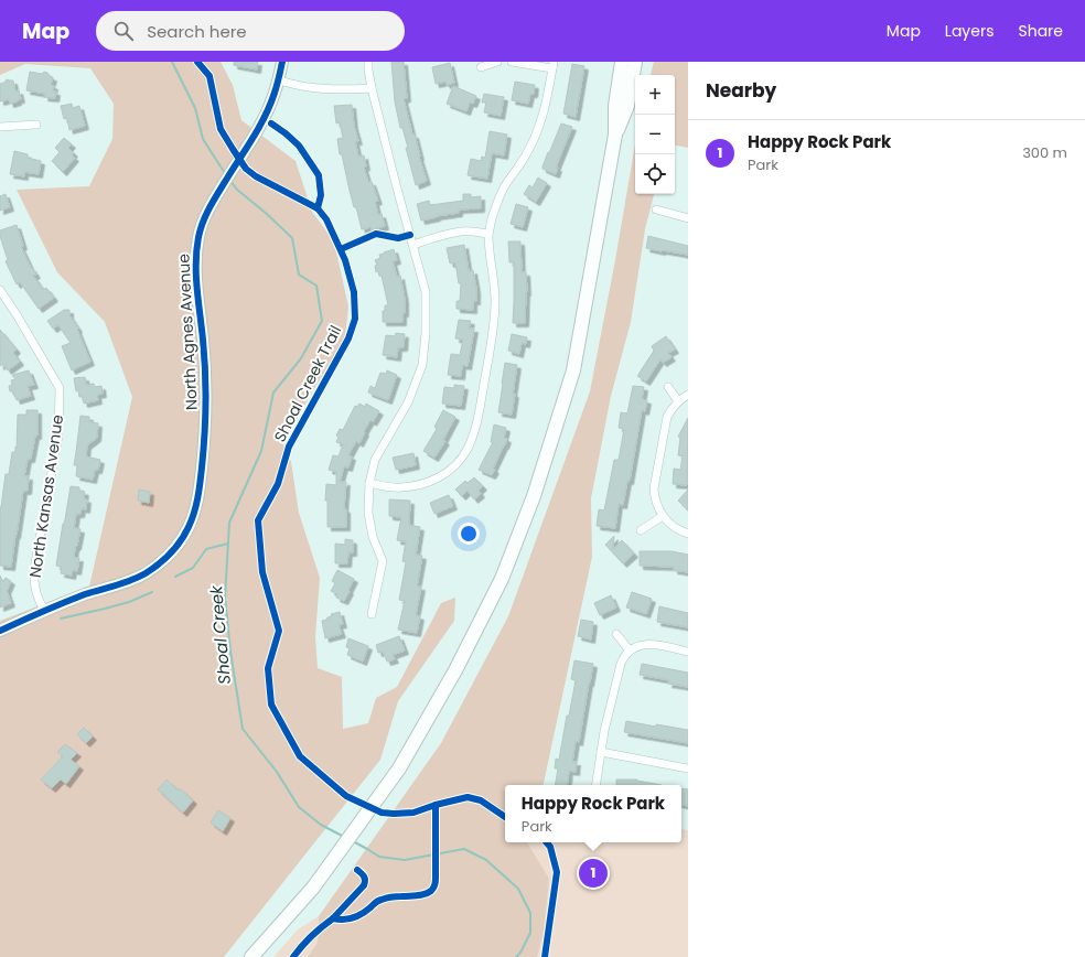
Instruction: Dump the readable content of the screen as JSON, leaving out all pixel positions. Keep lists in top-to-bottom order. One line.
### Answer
{"streets":{"street":["North Agnes Avenue","North Kansas Avenue"],"cycle path":["Shoal Creek Trail"]},"crossings":[["North Agnes Avenue","North Kansas Avenue"]],"water":["Shoal Creek"],"page":{"header":"Map","search":"Search here","nav":["Map","Layers","Share"],"heading":"Nearby","map_buttons":["+","−"],"list":[{"mark":"1","name":"Happy Rock Park","note":"Park","value":"300 m"}],"popup":["Happy Rock Park","Park"],"pins":"1"}}
